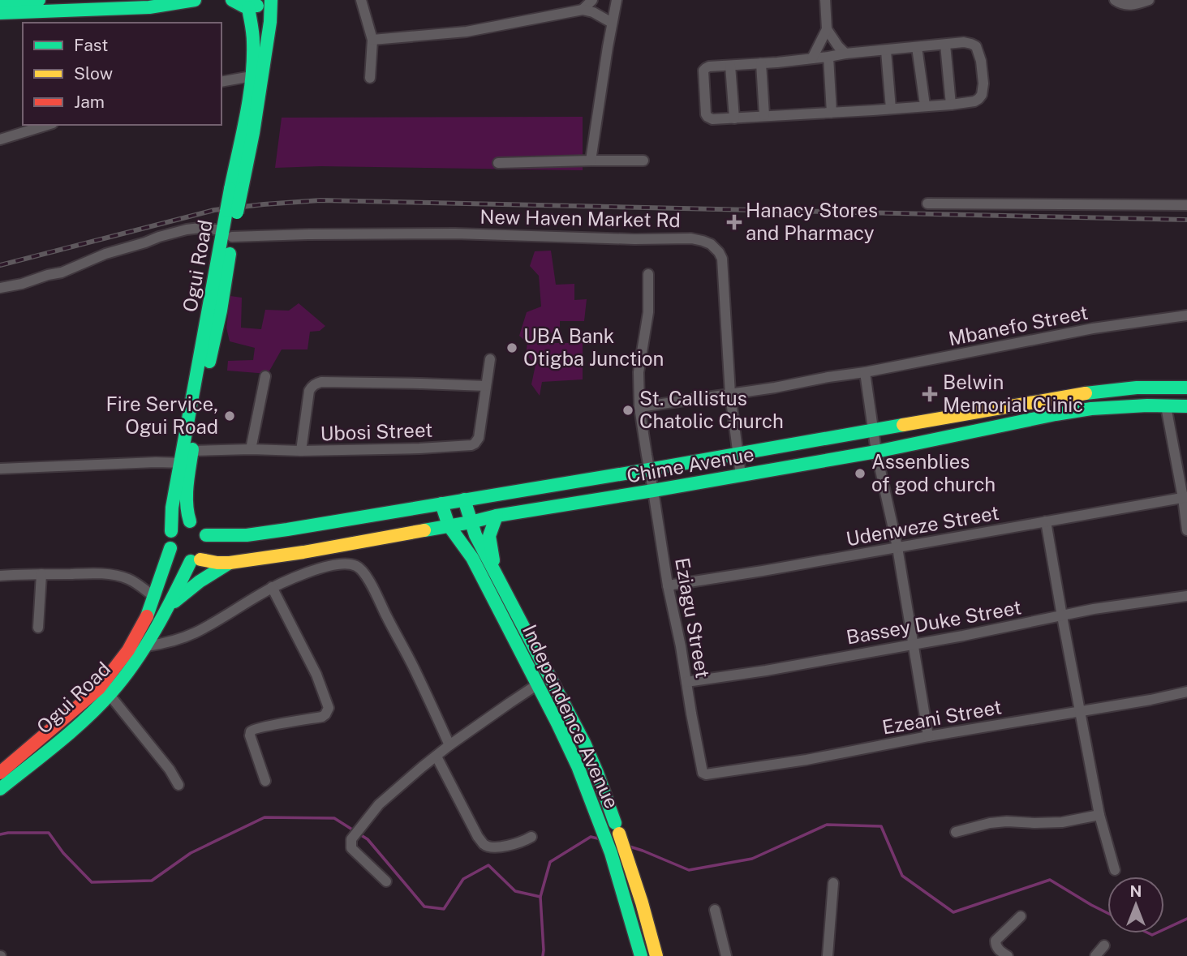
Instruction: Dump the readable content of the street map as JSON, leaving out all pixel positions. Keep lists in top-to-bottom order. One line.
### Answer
{"streets":{"main road":["Ogui Road","Chime Avenue","Independence Avenue"],"street":["New Haven Market Rd","Mbanefo Street","Ubosi Street","Udenweze Street","Eziagu Street","Bassey Duke Street","Ezeani Street"]},"crossings":[["New Haven Market Rd","Ogui Road"],["New Haven Market Rd","Mbanefo Street"],["New Haven Market Rd","Chime Avenue"],["Ogui Road","Ubosi Street"],["Ogui Road","Chime Avenue"],["Chime Avenue","Eziagu Street"],["Chime Avenue","Independence Avenue"],["Udenweze Street","Eziagu Street"],["Eziagu Street","Bassey Duke Street"],["Eziagu Street","Ezeani Street"]],"places":{"health":["Hanacy Stores and Pharmacy","Belwin Memorial Clinic"],"other":["UBA Bank Otigba Junction","St. Callistus Chatolic Church","Fire Service, Ogui Road","Assenblies of god church"]},"legend":["Fast","Slow","Jam"],"north":"top"}
